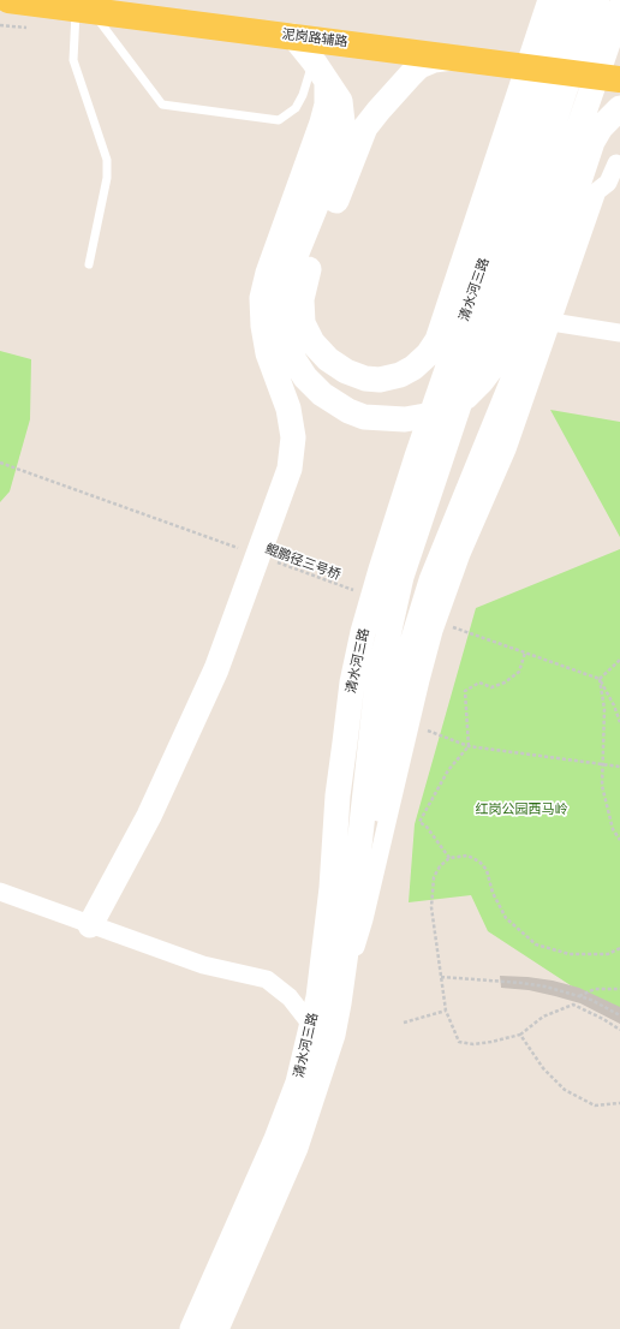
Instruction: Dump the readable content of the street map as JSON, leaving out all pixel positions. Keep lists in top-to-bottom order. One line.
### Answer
{"streets":{"main road":["泥岗路辅路"],"street":["清水河三路"],"path":["鲲鹏径三号桥"]},"parks":["红岗公园西马岭"]}
